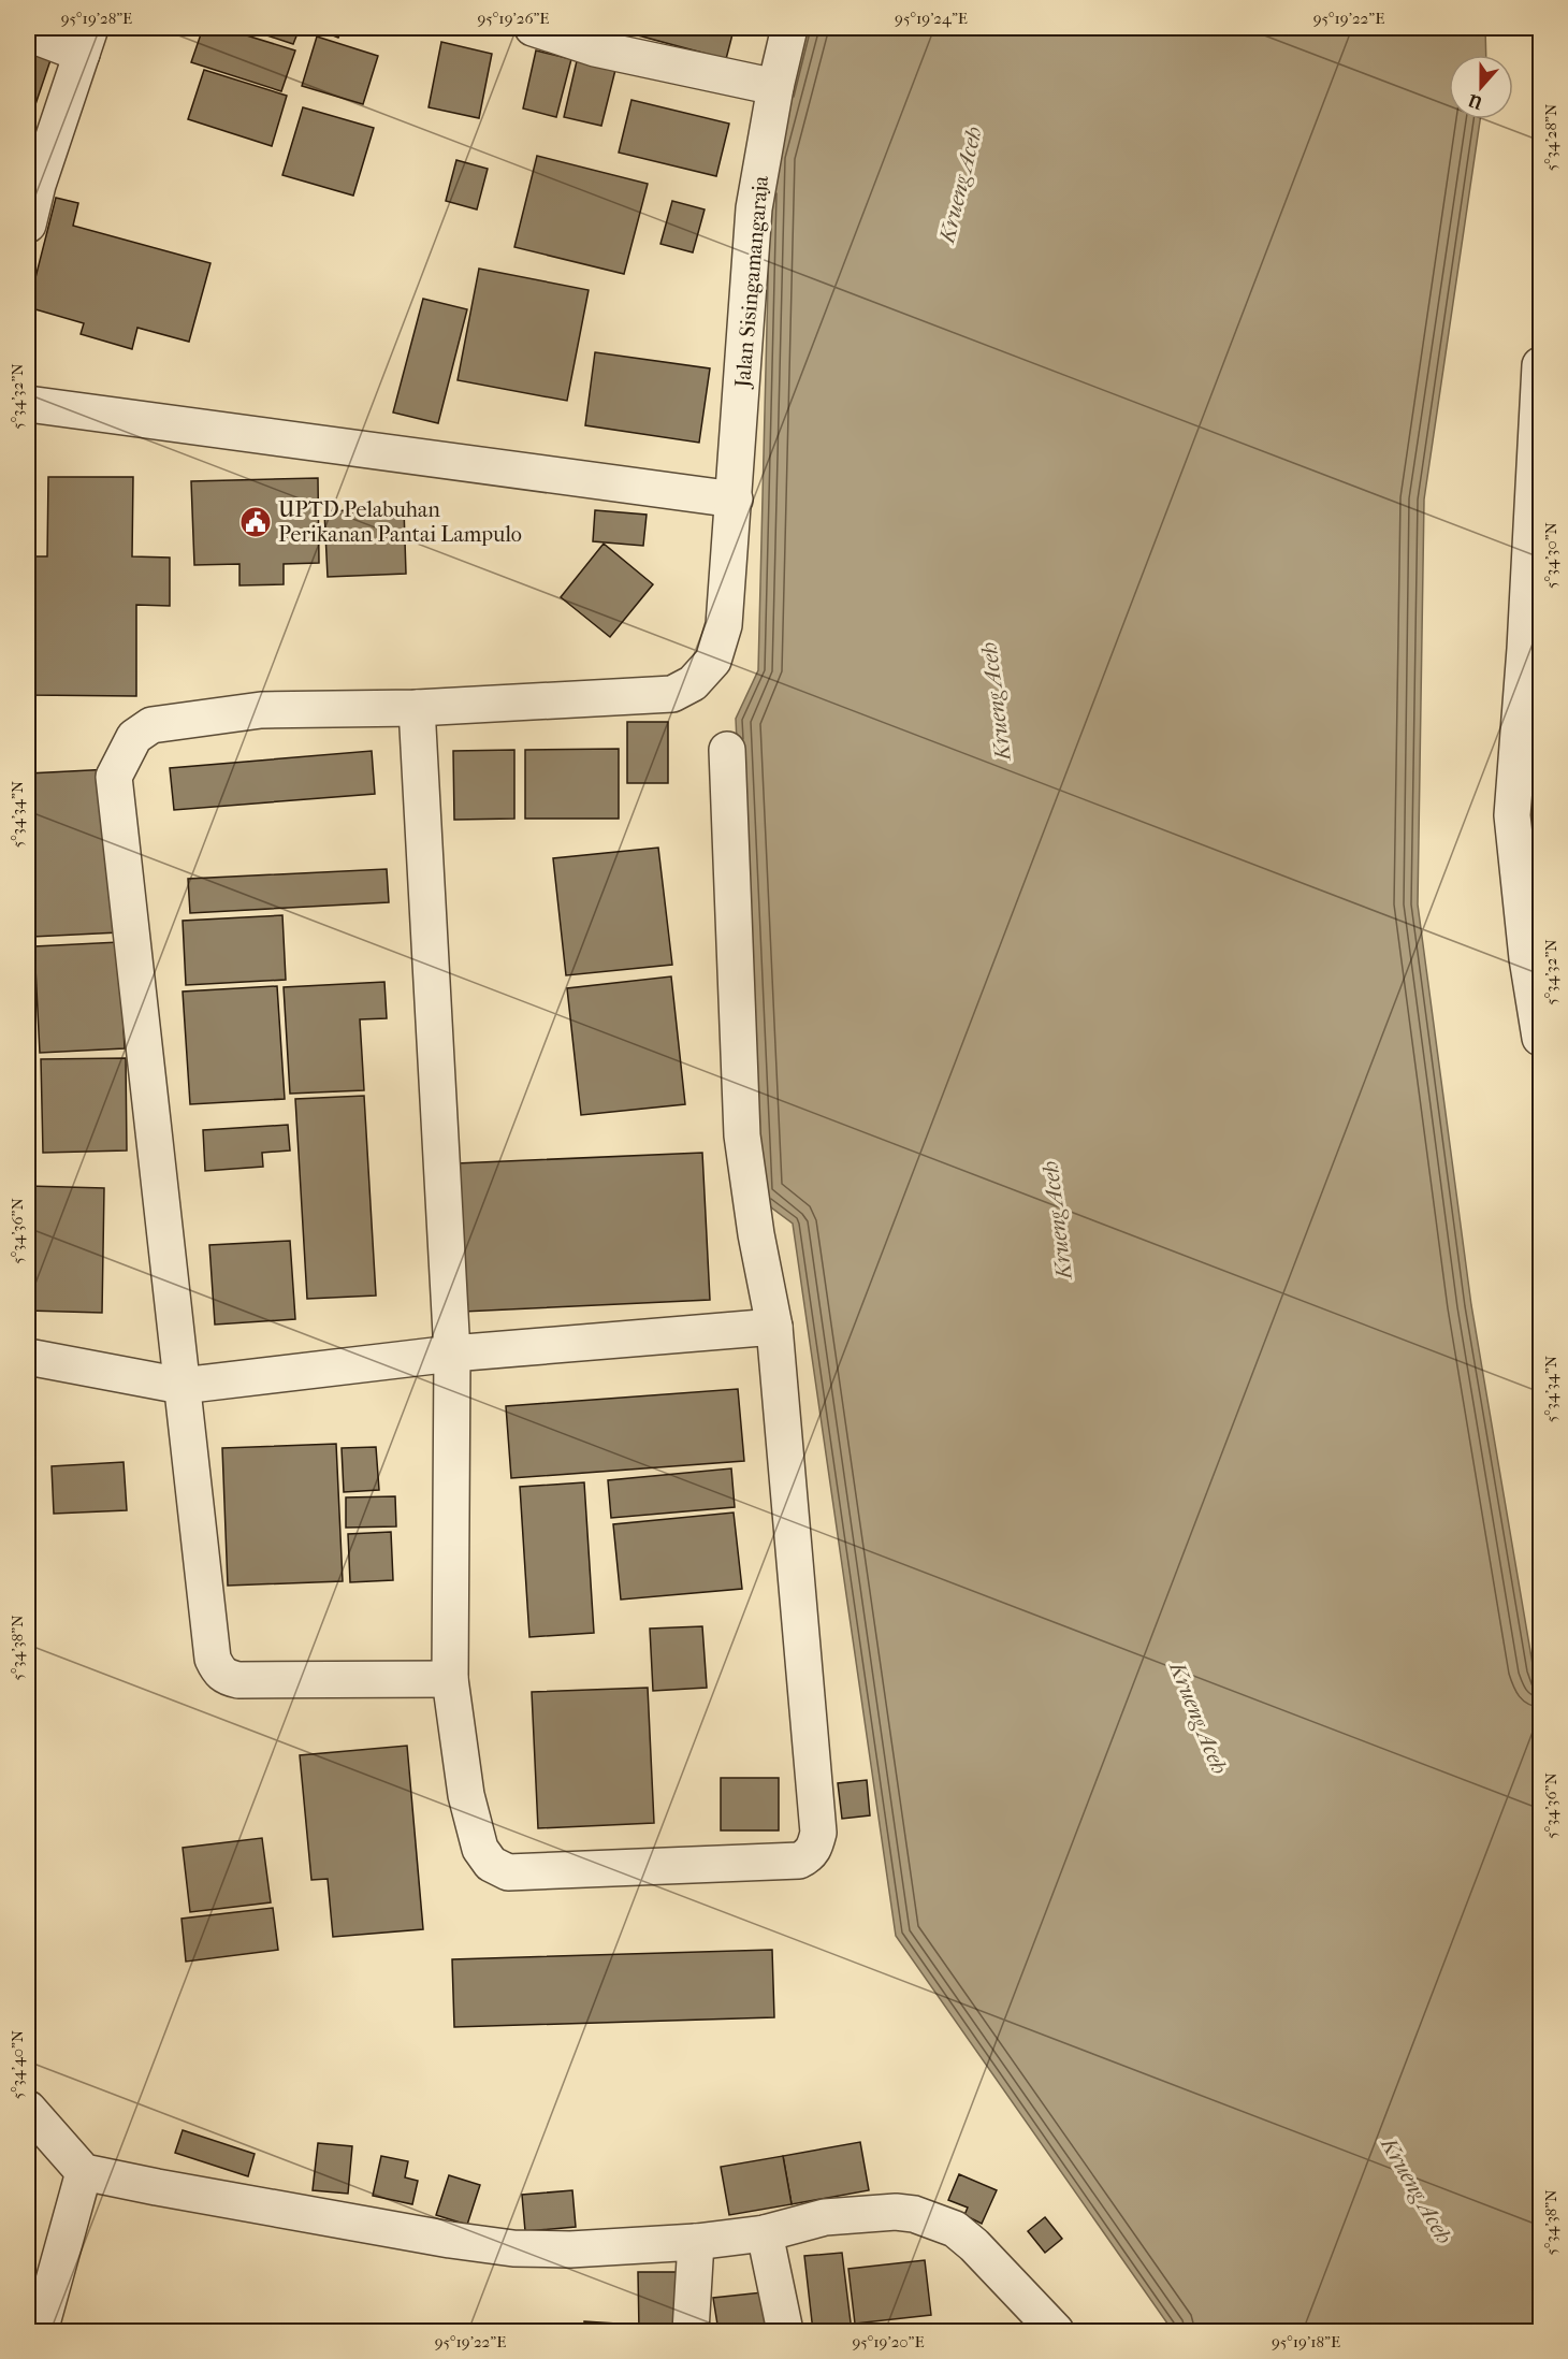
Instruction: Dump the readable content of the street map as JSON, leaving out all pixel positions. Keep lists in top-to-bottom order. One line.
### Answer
{"streets":{"street":["Jalan Sisingamangaraja"]},"water":["Krueng Aceh"],"places":{"public building":["UPTD Pelabuhan Perikanan Pantai Lampulo"]},"north":"bottom","coordinates":["95°19'28\"E","95°19'26\"E","95°19'24\"E","95°19'22\"E","5°34'28\"N","5°34'32\"N","5°34'30\"N","5°34'34\"N","5°34'36\"N","5°34'38\"N","5°34'40\"N","95°19'20\"E","95°19'18\"E"]}
